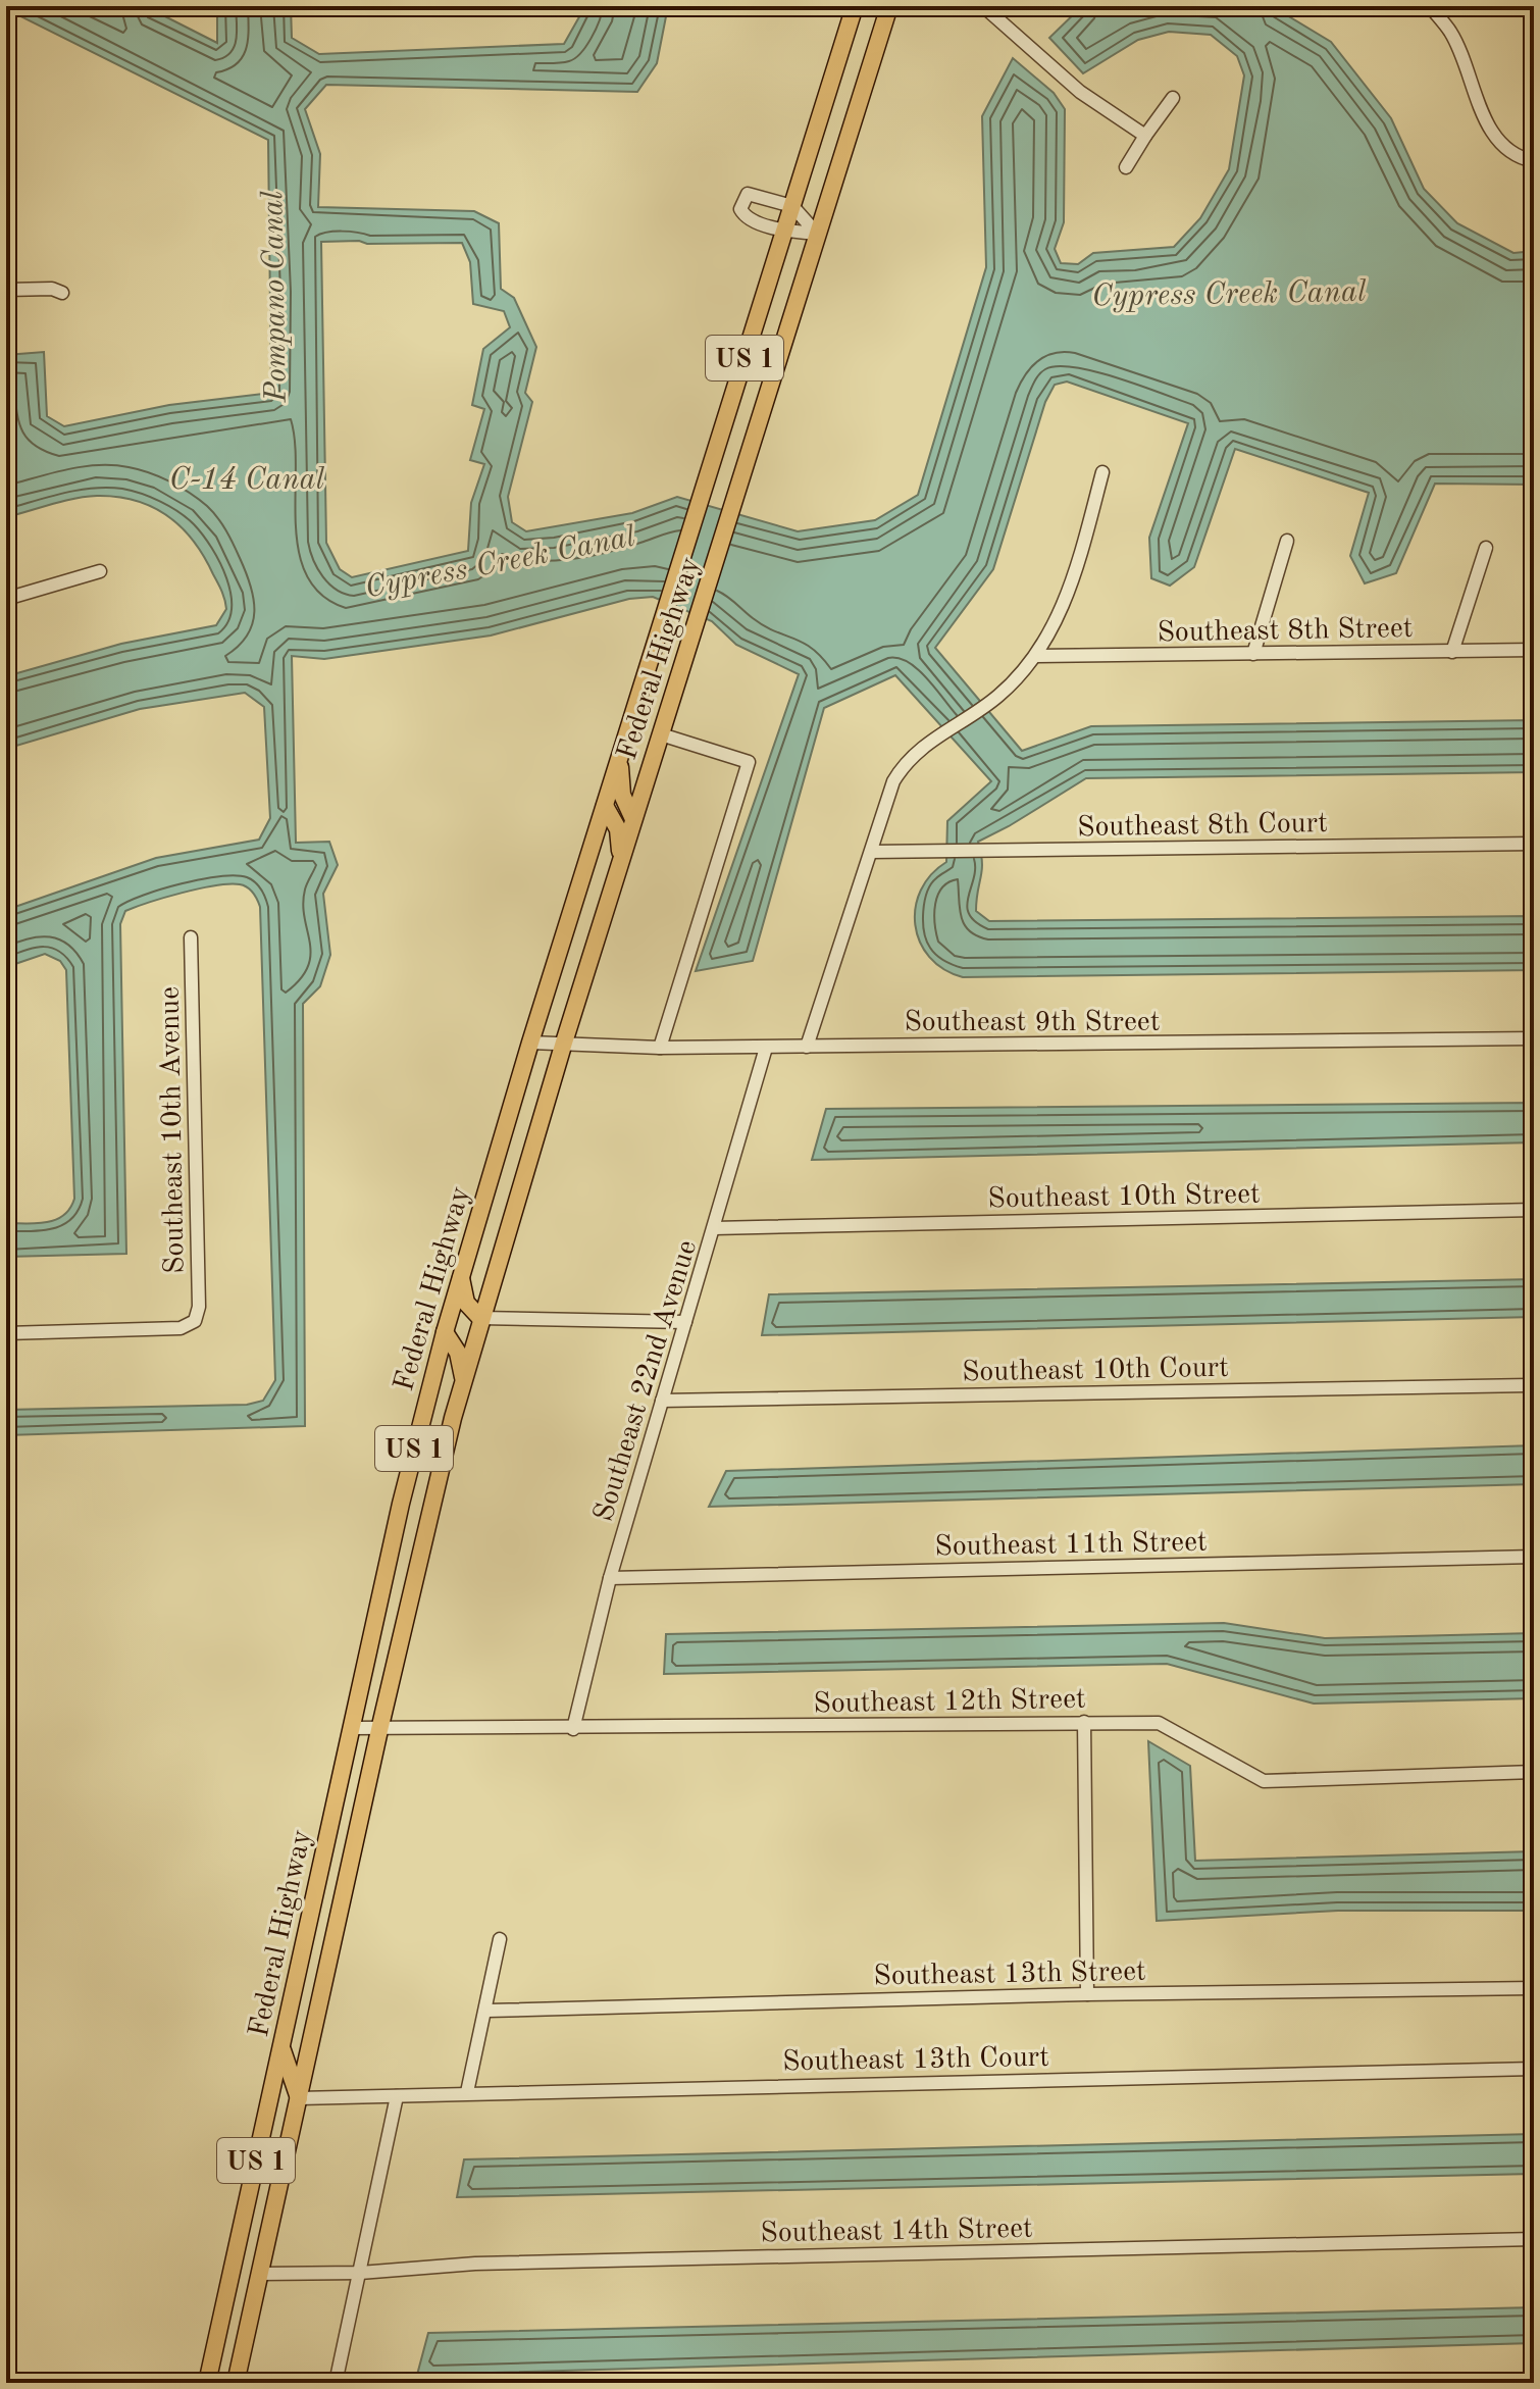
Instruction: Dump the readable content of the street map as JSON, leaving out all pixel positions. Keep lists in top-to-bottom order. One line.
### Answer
{"streets":{"main road":["US 1","Federal Highway"],"street":["Southeast 8th Street","Southeast 8th Court","Southeast 9th Street","Southeast 10th Avenue","Southeast 10th Street","Southeast 10th Court","Southeast 22nd Avenue","Southeast 11th Street","Southeast 12th Street","Southeast 13th Street","Southeast 13th Court","Southeast 14th Street"]},"crossings":[["Federal Highway","Southeast 9th Street"],["Federal Highway","Southeast 12th Street"],["Federal Highway","Southeast 13th Court"],["Federal Highway","Southeast 14th Street"],["Southeast 9th Street","Southeast 22nd Avenue"],["Southeast 10th Street","Southeast 22nd Avenue"],["Southeast 10th Court","Southeast 22nd Avenue"],["Southeast 22nd Avenue","Southeast 11th Street"],["Southeast 22nd Avenue","Southeast 12th Street"]],"water":["Cypress Creek Canal","Pompano Canal","C-14 Canal"]}
